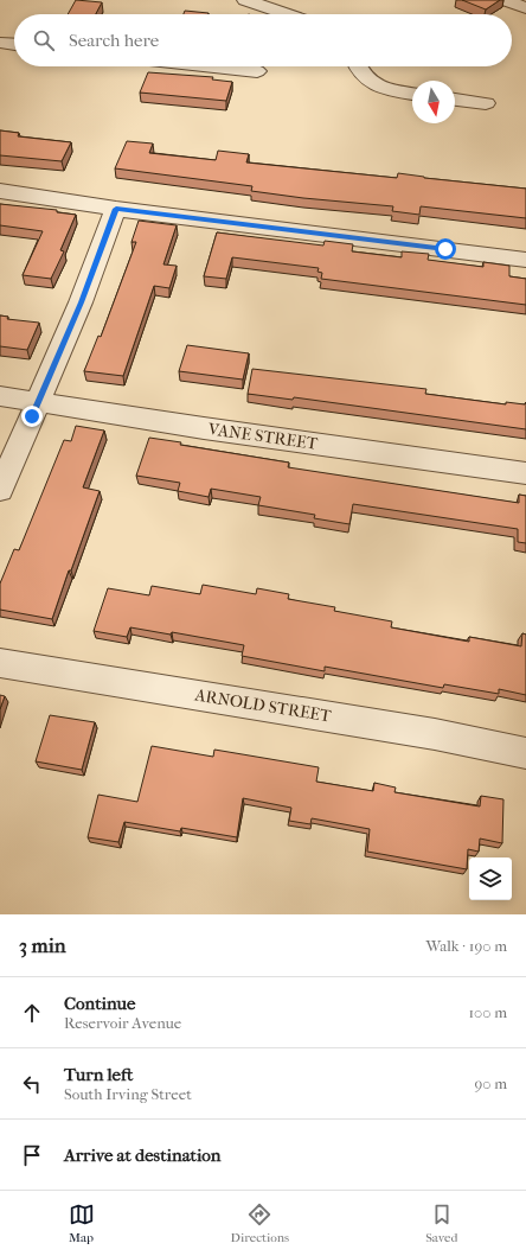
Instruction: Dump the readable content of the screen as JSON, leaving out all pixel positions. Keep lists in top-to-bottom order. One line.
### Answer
{"streets":{"street":["VANE STREET","ARNOLD STREET"]},"north":"bottom","page":{"search":"Search here","heading":["3 min","Walk · 190 m"],"list":[["Continue","Reservoir Avenue","100 m"],["Turn left","South Irving Street","90 m"],"Arrive at destination"],"nav":["Map","Directions","Saved"]}}
